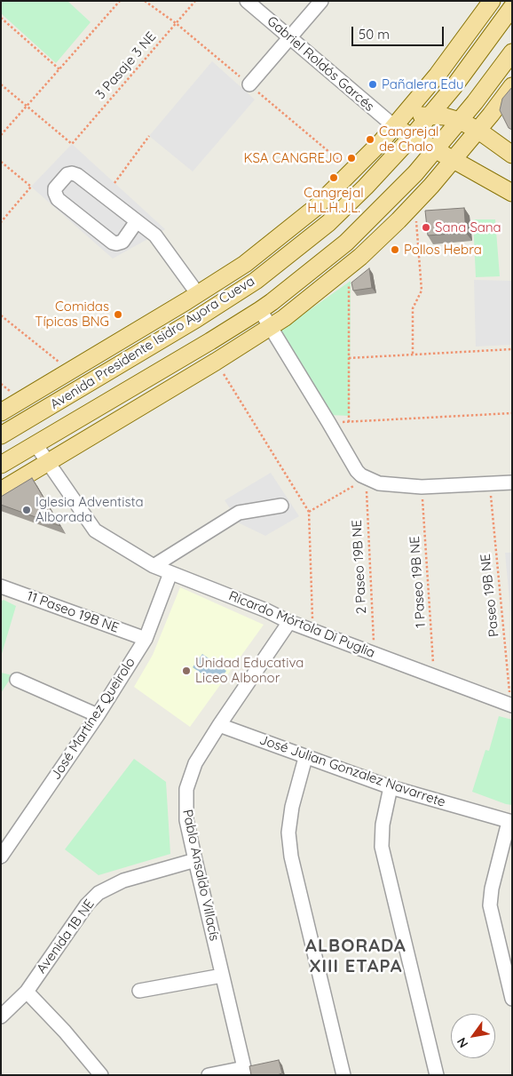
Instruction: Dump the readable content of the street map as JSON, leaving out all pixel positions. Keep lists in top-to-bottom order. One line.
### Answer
{"streets":{"main road":["Gabriel Roldós Garcés","Avenida Presidente Isidro Ayora Cueva"],"street":["11 Paseo 19B NE","Ricardo Mórtola Di Puglia","José Martínez Queirolo","José Julian Gonzalez Navarrete","Pablo Ansaldo Villacís","Avenida 1B NE"],"path":["3 Pasaje 3 NE","2 Paseo 19B NE","1 Paseo 19B NE","Paseo 19B NE"]},"crossings":[["Gabriel Roldós Garcés","Avenida Presidente Isidro Ayora Cueva"],["2 Paseo 19B NE","Ricardo Mórtola Di Puglia"],["1 Paseo 19B NE","Ricardo Mórtola Di Puglia"],["Paseo 19B NE","Ricardo Mórtola Di Puglia"],["11 Paseo 19B NE","José Martínez Queirolo"],["Ricardo Mórtola Di Puglia","José Martínez Queirolo"],["Ricardo Mórtola Di Puglia","Pablo Ansaldo Villacís"],["José Julian Gonzalez Navarrete","Pablo Ansaldo Villacís"],["Pablo Ansaldo Villacís","Avenida 1B NE"]],"districts":["ALBORADA XIII ETAPA"],"places":["Pañalera Edu","Cangrejal de Chalo","KSA CANGREJO","Cangrejal H.L.H.J.L.","Sana Sana","Pollos Hebra","Comidas Típicas BNG","Iglesia Adventista Alborada","Unidad Educativa Liceo Albonor"],"scale_bar":"50 m","north":"bottom left"}
